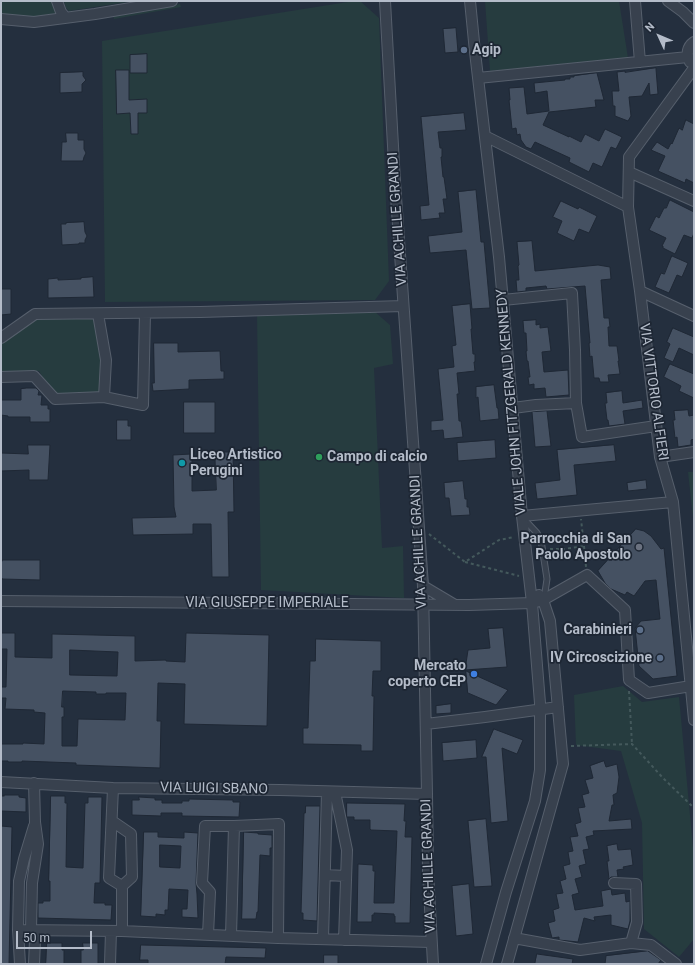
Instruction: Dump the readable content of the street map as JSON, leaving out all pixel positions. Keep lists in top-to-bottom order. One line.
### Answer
{"streets":{"street":["VIA ACHILLE GRANDI","VIA VITTORIO ALFIERI","VIALE JOHN FITZGERALD KENNEDY","VIA GIUSEPPE IMPERIALE","VIA LUIGI SBANO"]},"crossings":[["VIA ACHILLE GRANDI","VIA GIUSEPPE IMPERIALE"],["VIA ACHILLE GRANDI","VIA LUIGI SBANO"],["VIALE JOHN FITZGERALD KENNEDY","VIA GIUSEPPE IMPERIALE"]],"places":["Agip","Campo di calcio","Liceo Artistico Perugini","Parrocchia di San Paolo Apostolo","Carabinieri","IV Circoscizione","Mercato coperto CEP"],"scale_bar":"50 m","north":"top left"}
